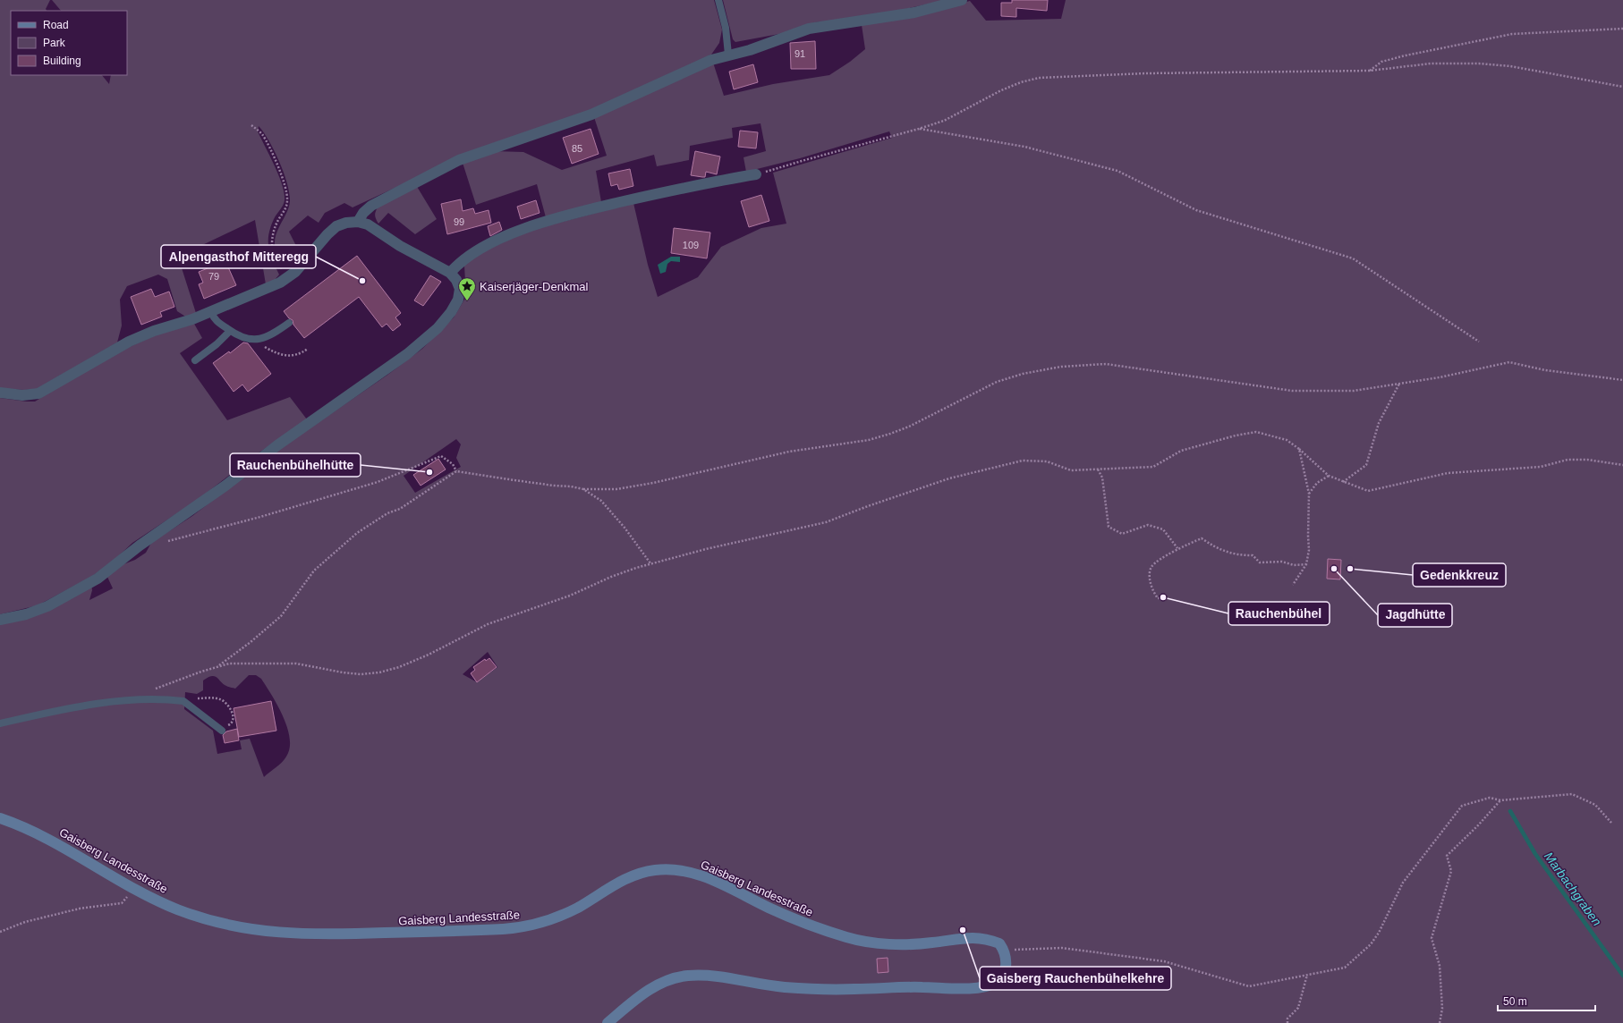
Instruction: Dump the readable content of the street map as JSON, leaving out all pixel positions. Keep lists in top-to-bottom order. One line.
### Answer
{"streets":{"main road":["Gaisberg Landesstraße"]},"water":["Marbachgraben"],"places":{"other":["Alpengasthof Mitteregg","Rauchenbühelhütte","Jagdhütte","Gedenkkreuz","Rauchenbühel","Gaisberg Rauchenbühelkehre"],"place":["Kaiserjäger-Denkmal"]},"house_numbers":["91","85","99","109","79"],"legend":["Road","Park","Building"],"scale_bar":"50 m"}
